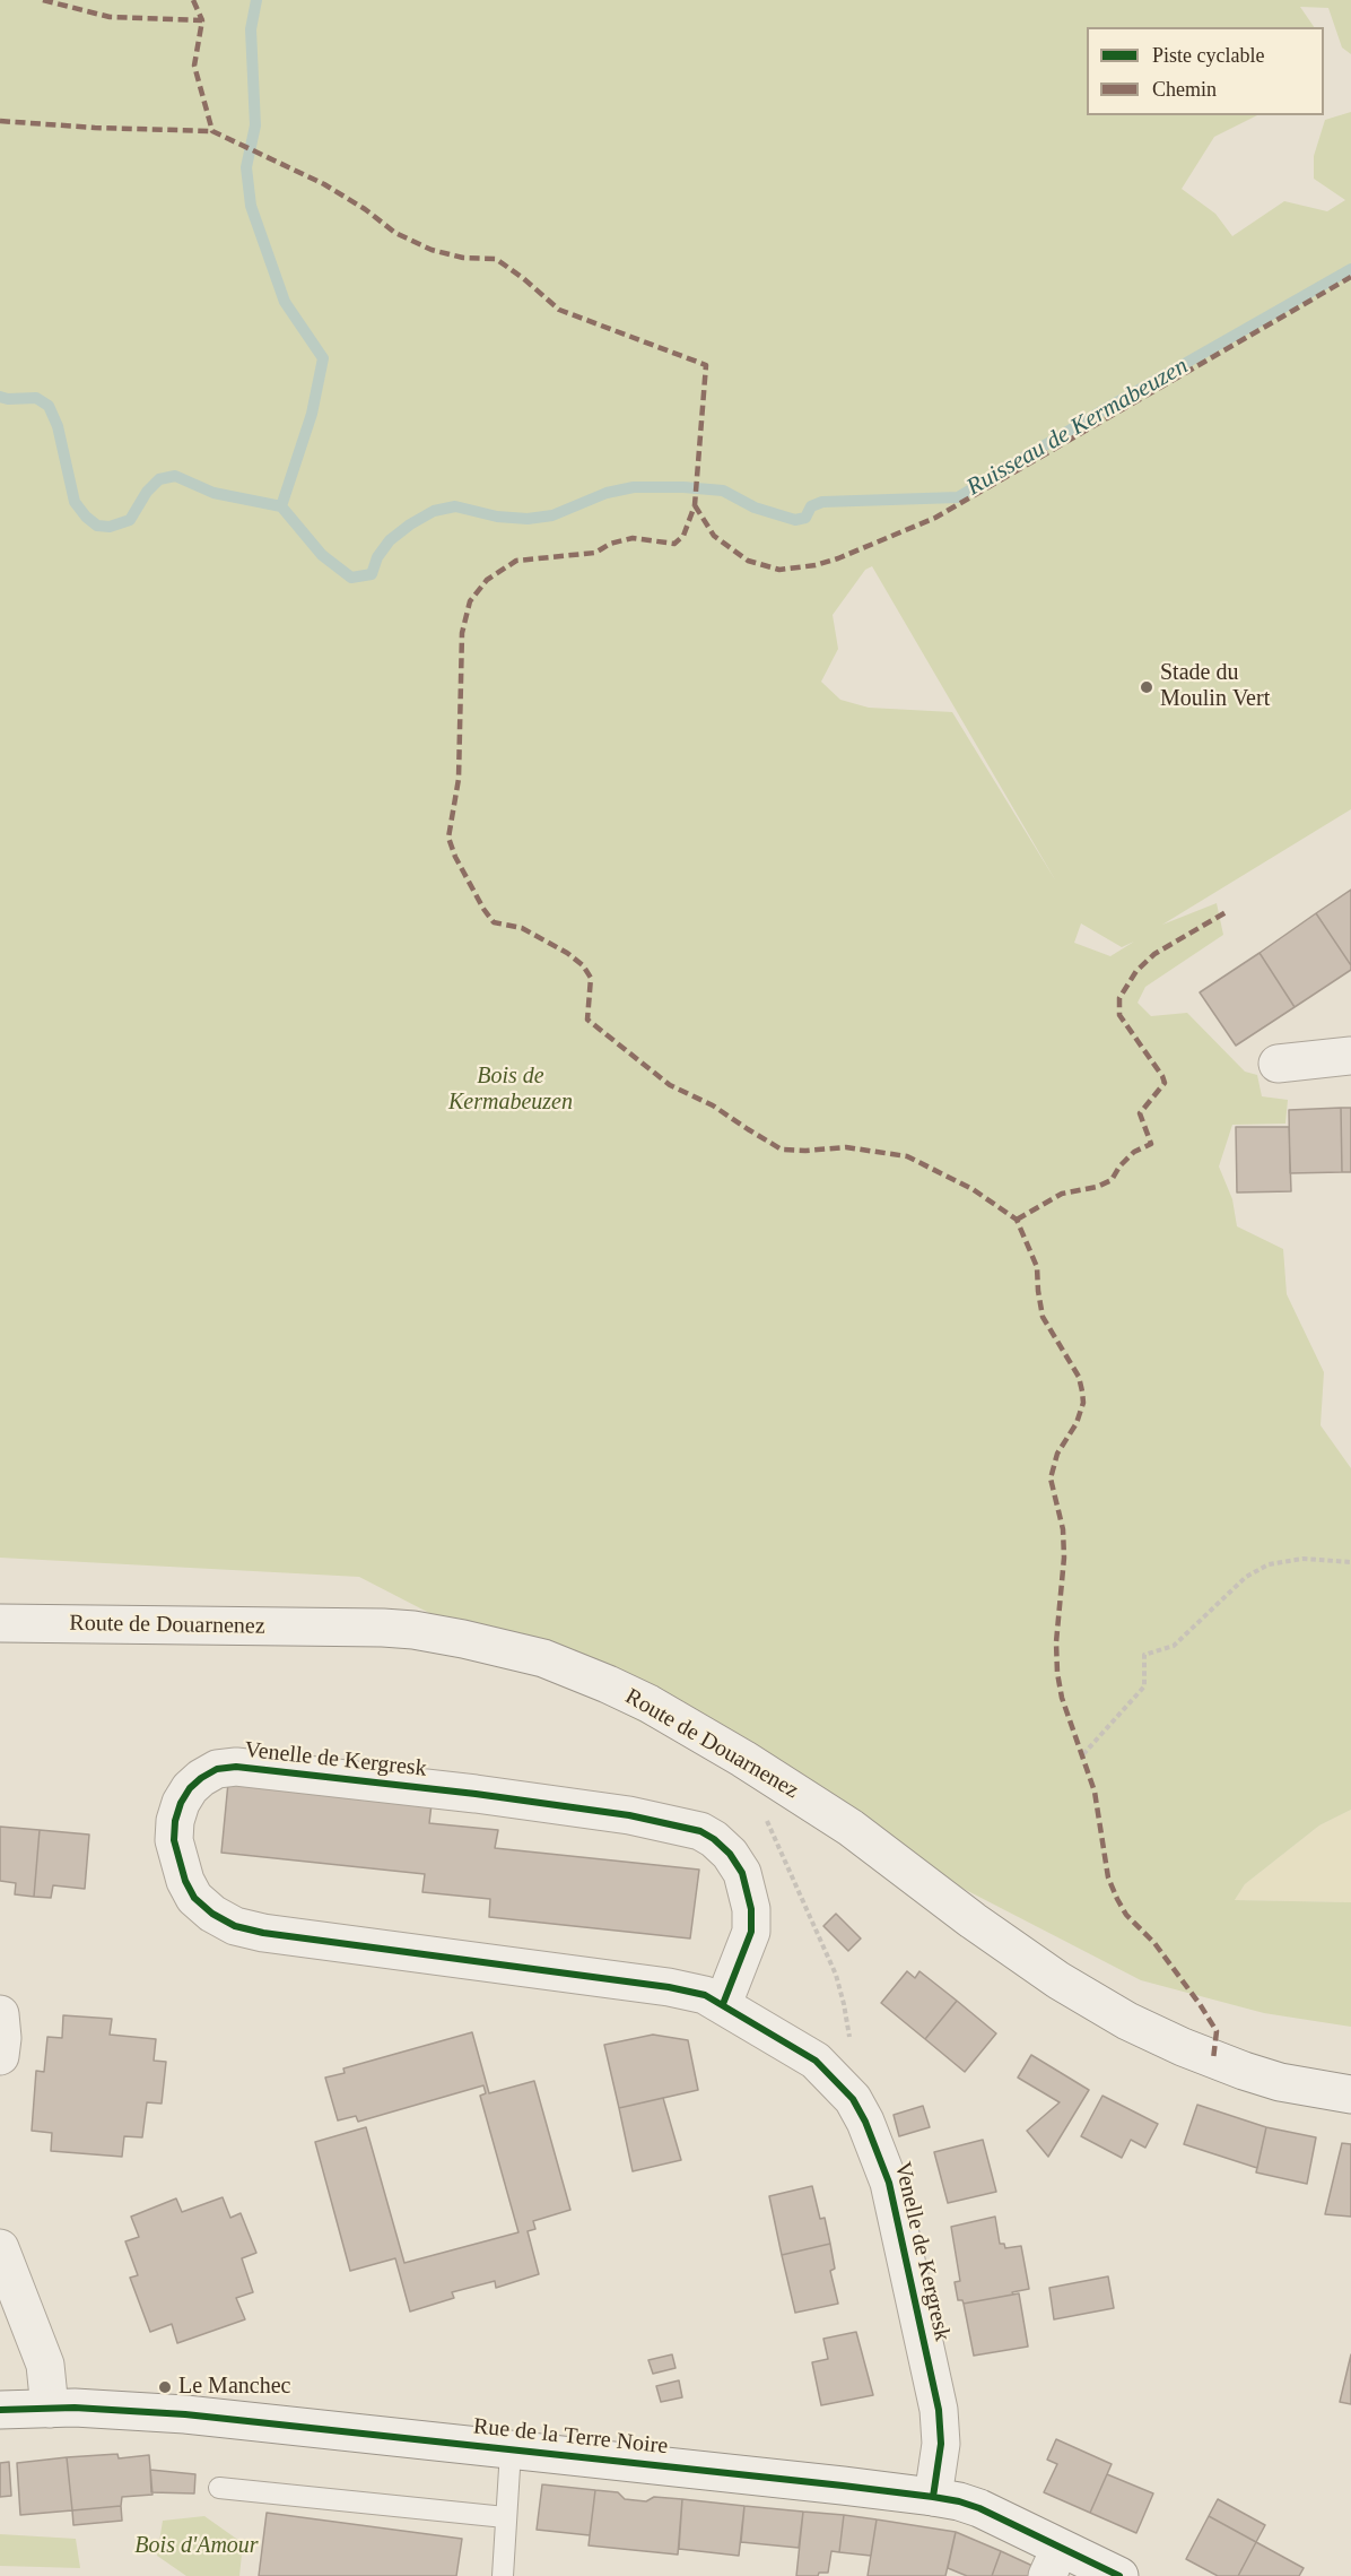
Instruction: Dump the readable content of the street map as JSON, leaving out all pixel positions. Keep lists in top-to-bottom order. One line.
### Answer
{"streets":{"street":["Route de Douarnenez","Venelle de Kergresk","Rue de la Terre Noire"]},"crossings":[["Venelle de Kergresk","Rue de la Terre Noire"]],"water":["Ruisseau de Kermabeuzen"],"parks":["Bois de Kermabeuzen","Bois d'Amour"],"places":["Stade du Moulin Vert","Le Manchec"],"legend":["Piste cyclable","Chemin"]}
